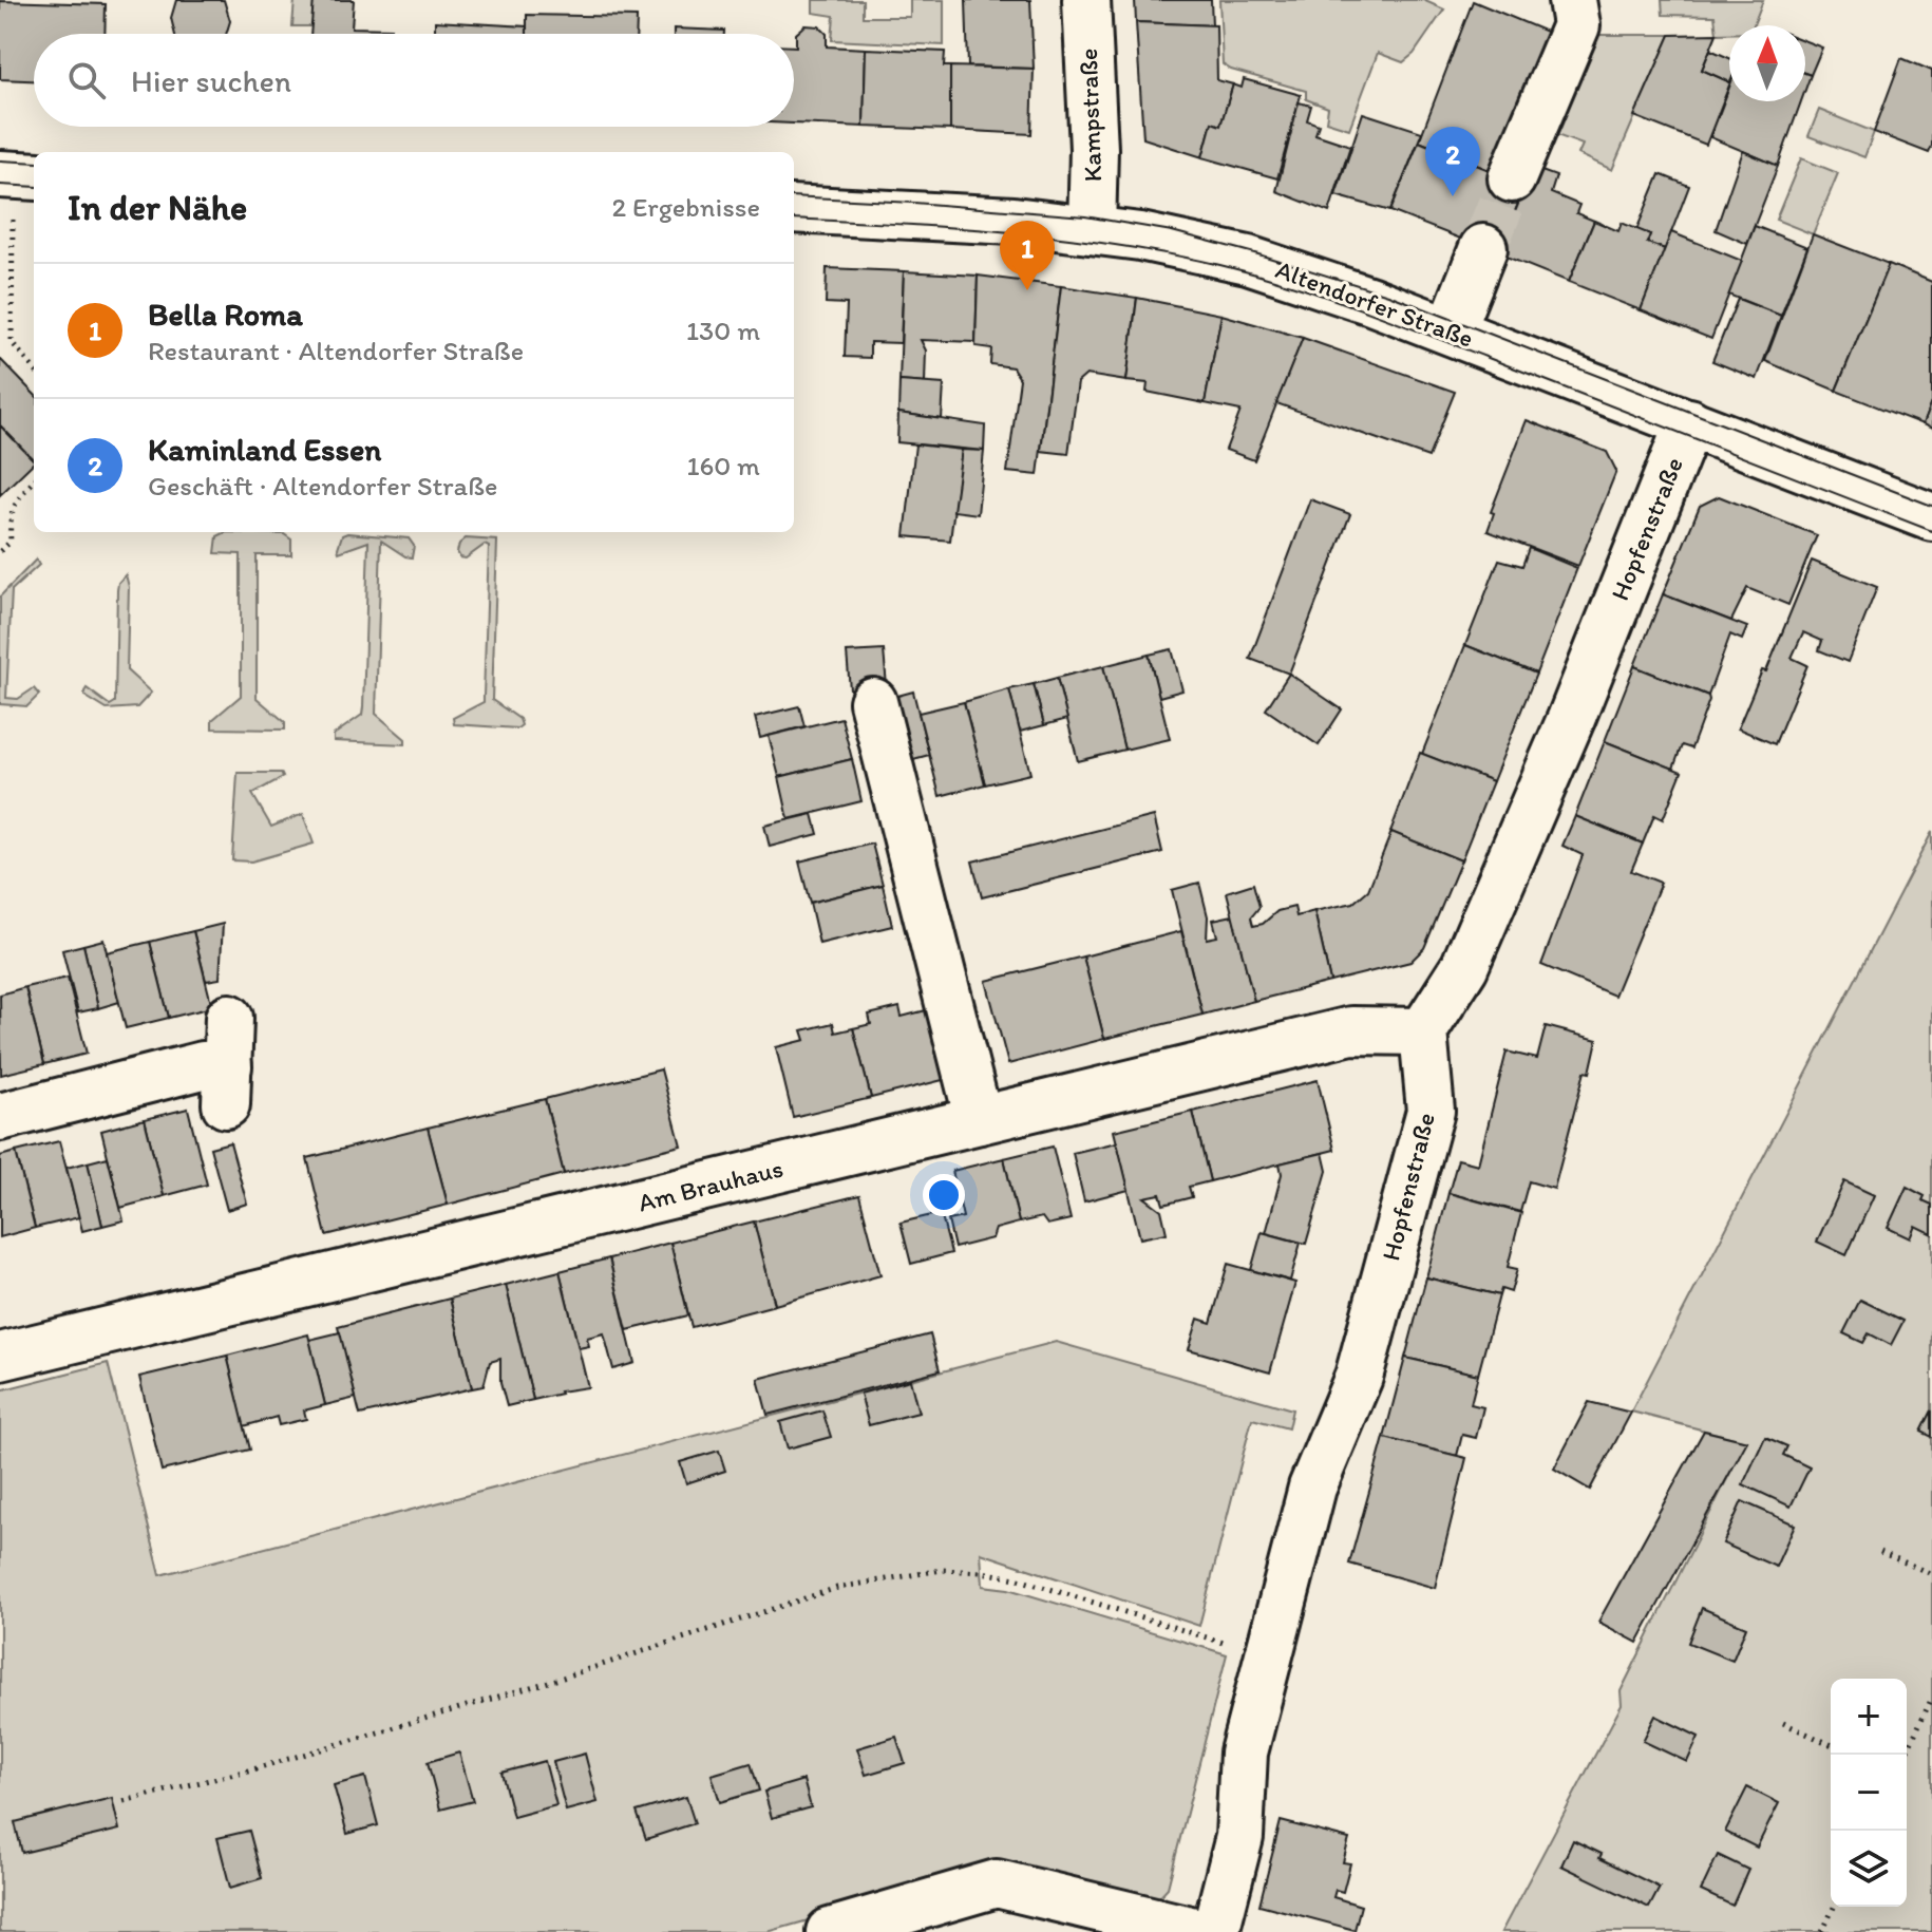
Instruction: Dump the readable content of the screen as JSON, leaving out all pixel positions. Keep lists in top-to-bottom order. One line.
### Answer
{"streets":{"street":["Kampstraße","Altendorfer Straße","Hopfenstraße","Am Brauhaus"]},"crossings":[["Kampstraße","Altendorfer Straße"],["Altendorfer Straße","Hopfenstraße"],["Hopfenstraße","Am Brauhaus"]],"north":"top","page":{"search":"Hier suchen","pins":["2","1"],"heading":["In der Nähe","2 Ergebnisse"],"list":[{"mark":"1","name":"Bella Roma","note":"Restaurant · Altendorfer Straße","value":"130 m"},{"mark":"2","name":"Kaminland Essen","note":"Geschäft · Altendorfer Straße","value":"160 m"}],"map_buttons":["+","−"]}}
